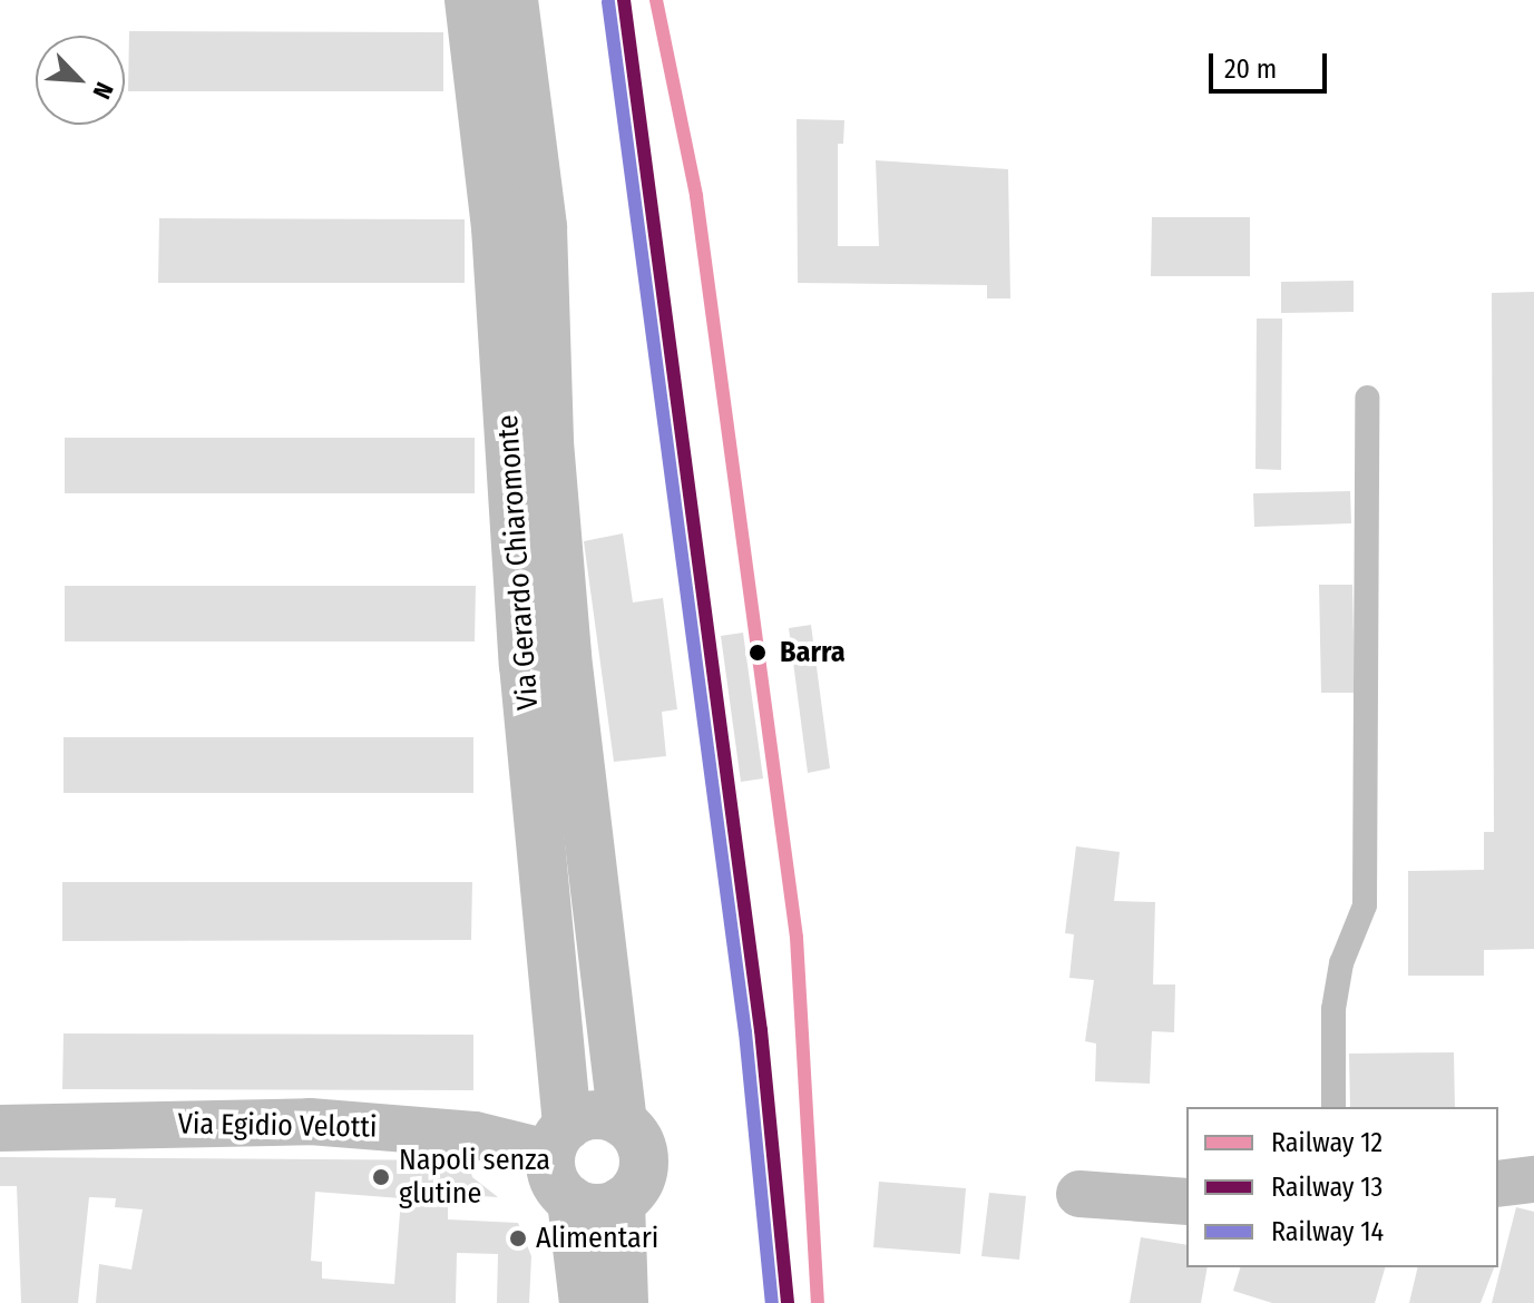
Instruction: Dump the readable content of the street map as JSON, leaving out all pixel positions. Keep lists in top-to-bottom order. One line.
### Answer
{"streets":{"street":["Via Gerardo Chiaromonte","Via Egidio Velotti"]},"crossings":[["Via Gerardo Chiaromonte","Via Egidio Velotti"]],"places":["Barra","Napoli senza glutine","Alimentari"],"lines":["rail line 12","rail line 13","rail line 14"],"legend":["Railway 12","Railway 13","Railway 14"],"scale_bar":"20 m","north":"bottom right"}
